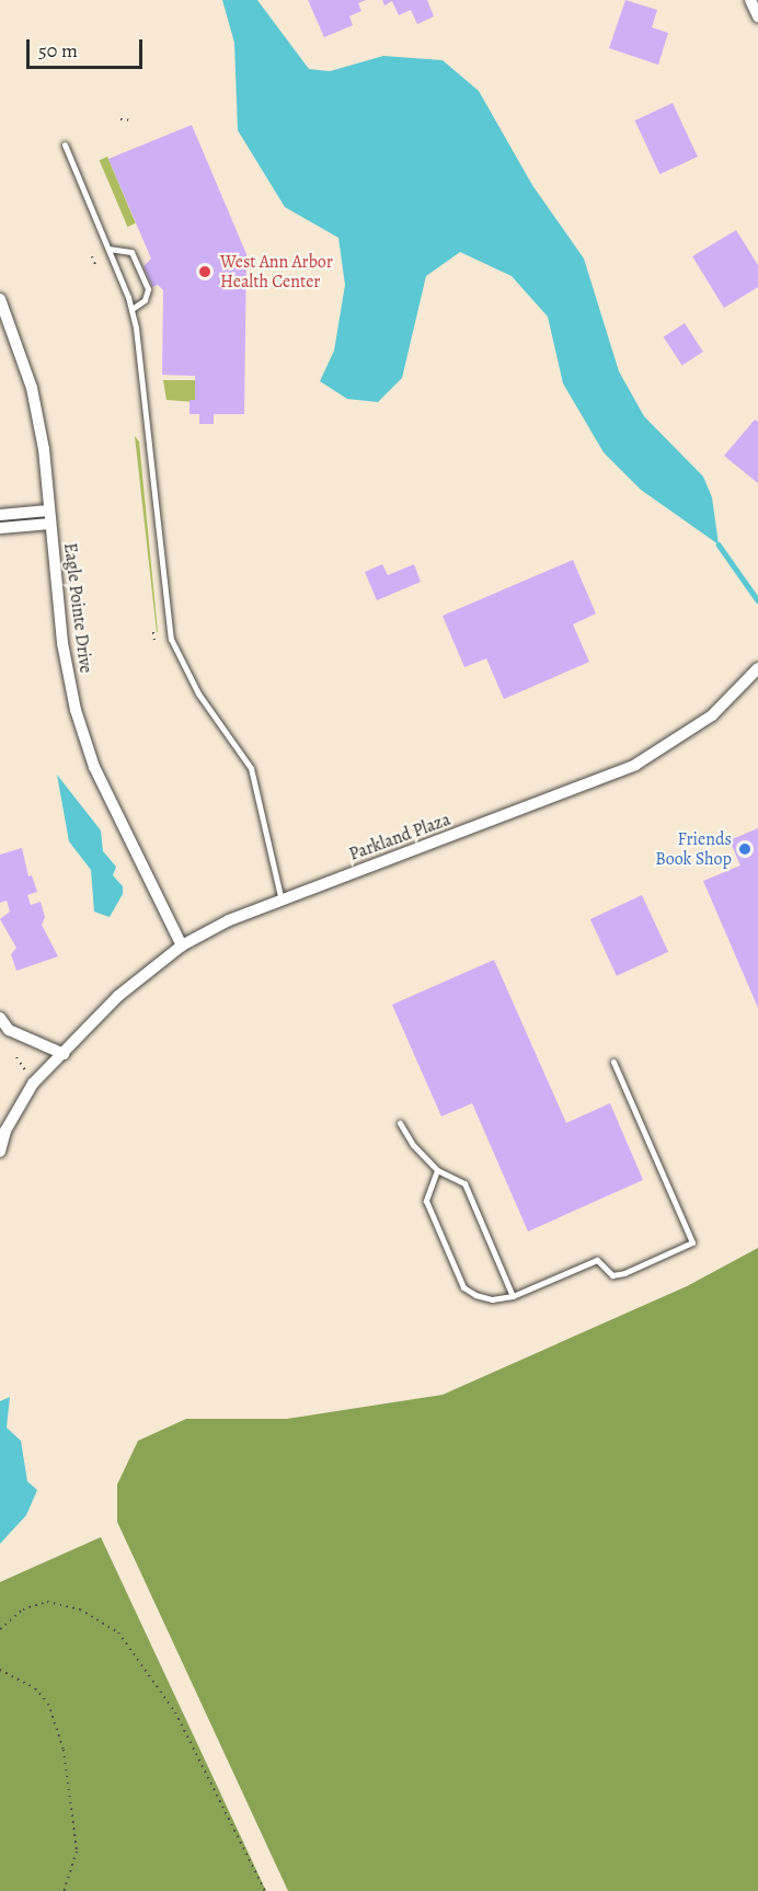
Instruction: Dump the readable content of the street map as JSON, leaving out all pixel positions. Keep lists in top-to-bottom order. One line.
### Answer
{"streets":{"street":["Eagle Pointe Drive","Parkland Plaza"]},"crossings":[["Eagle Pointe Drive","Parkland Plaza"]],"places":["West Ann Arbor Health Center","Friends Book Shop"],"scale_bar":"50 m"}
